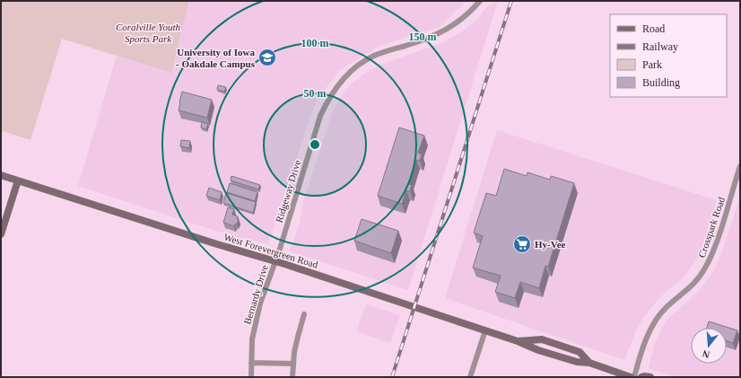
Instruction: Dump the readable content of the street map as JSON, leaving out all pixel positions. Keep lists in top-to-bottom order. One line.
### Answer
{"streets":{"street":["Ridgeway Drive","Crosspark Road","West Forevergreen Road","Bernardy Drive"]},"crossings":[["Ridgeway Drive","West Forevergreen Road"],["Ridgeway Drive","Bernardy Drive"],["West Forevergreen Road","Bernardy Drive"]],"parks":["Coralville Youth Sports Park"],"places":{"school or university":["University of Iowa - Oakdale Campus"],"supermarket":["Hy-Vee"]},"legend":["Road","Railway","Park","Building"],"north":"bottom","rings":["150 m","100 m","50 m"]}
